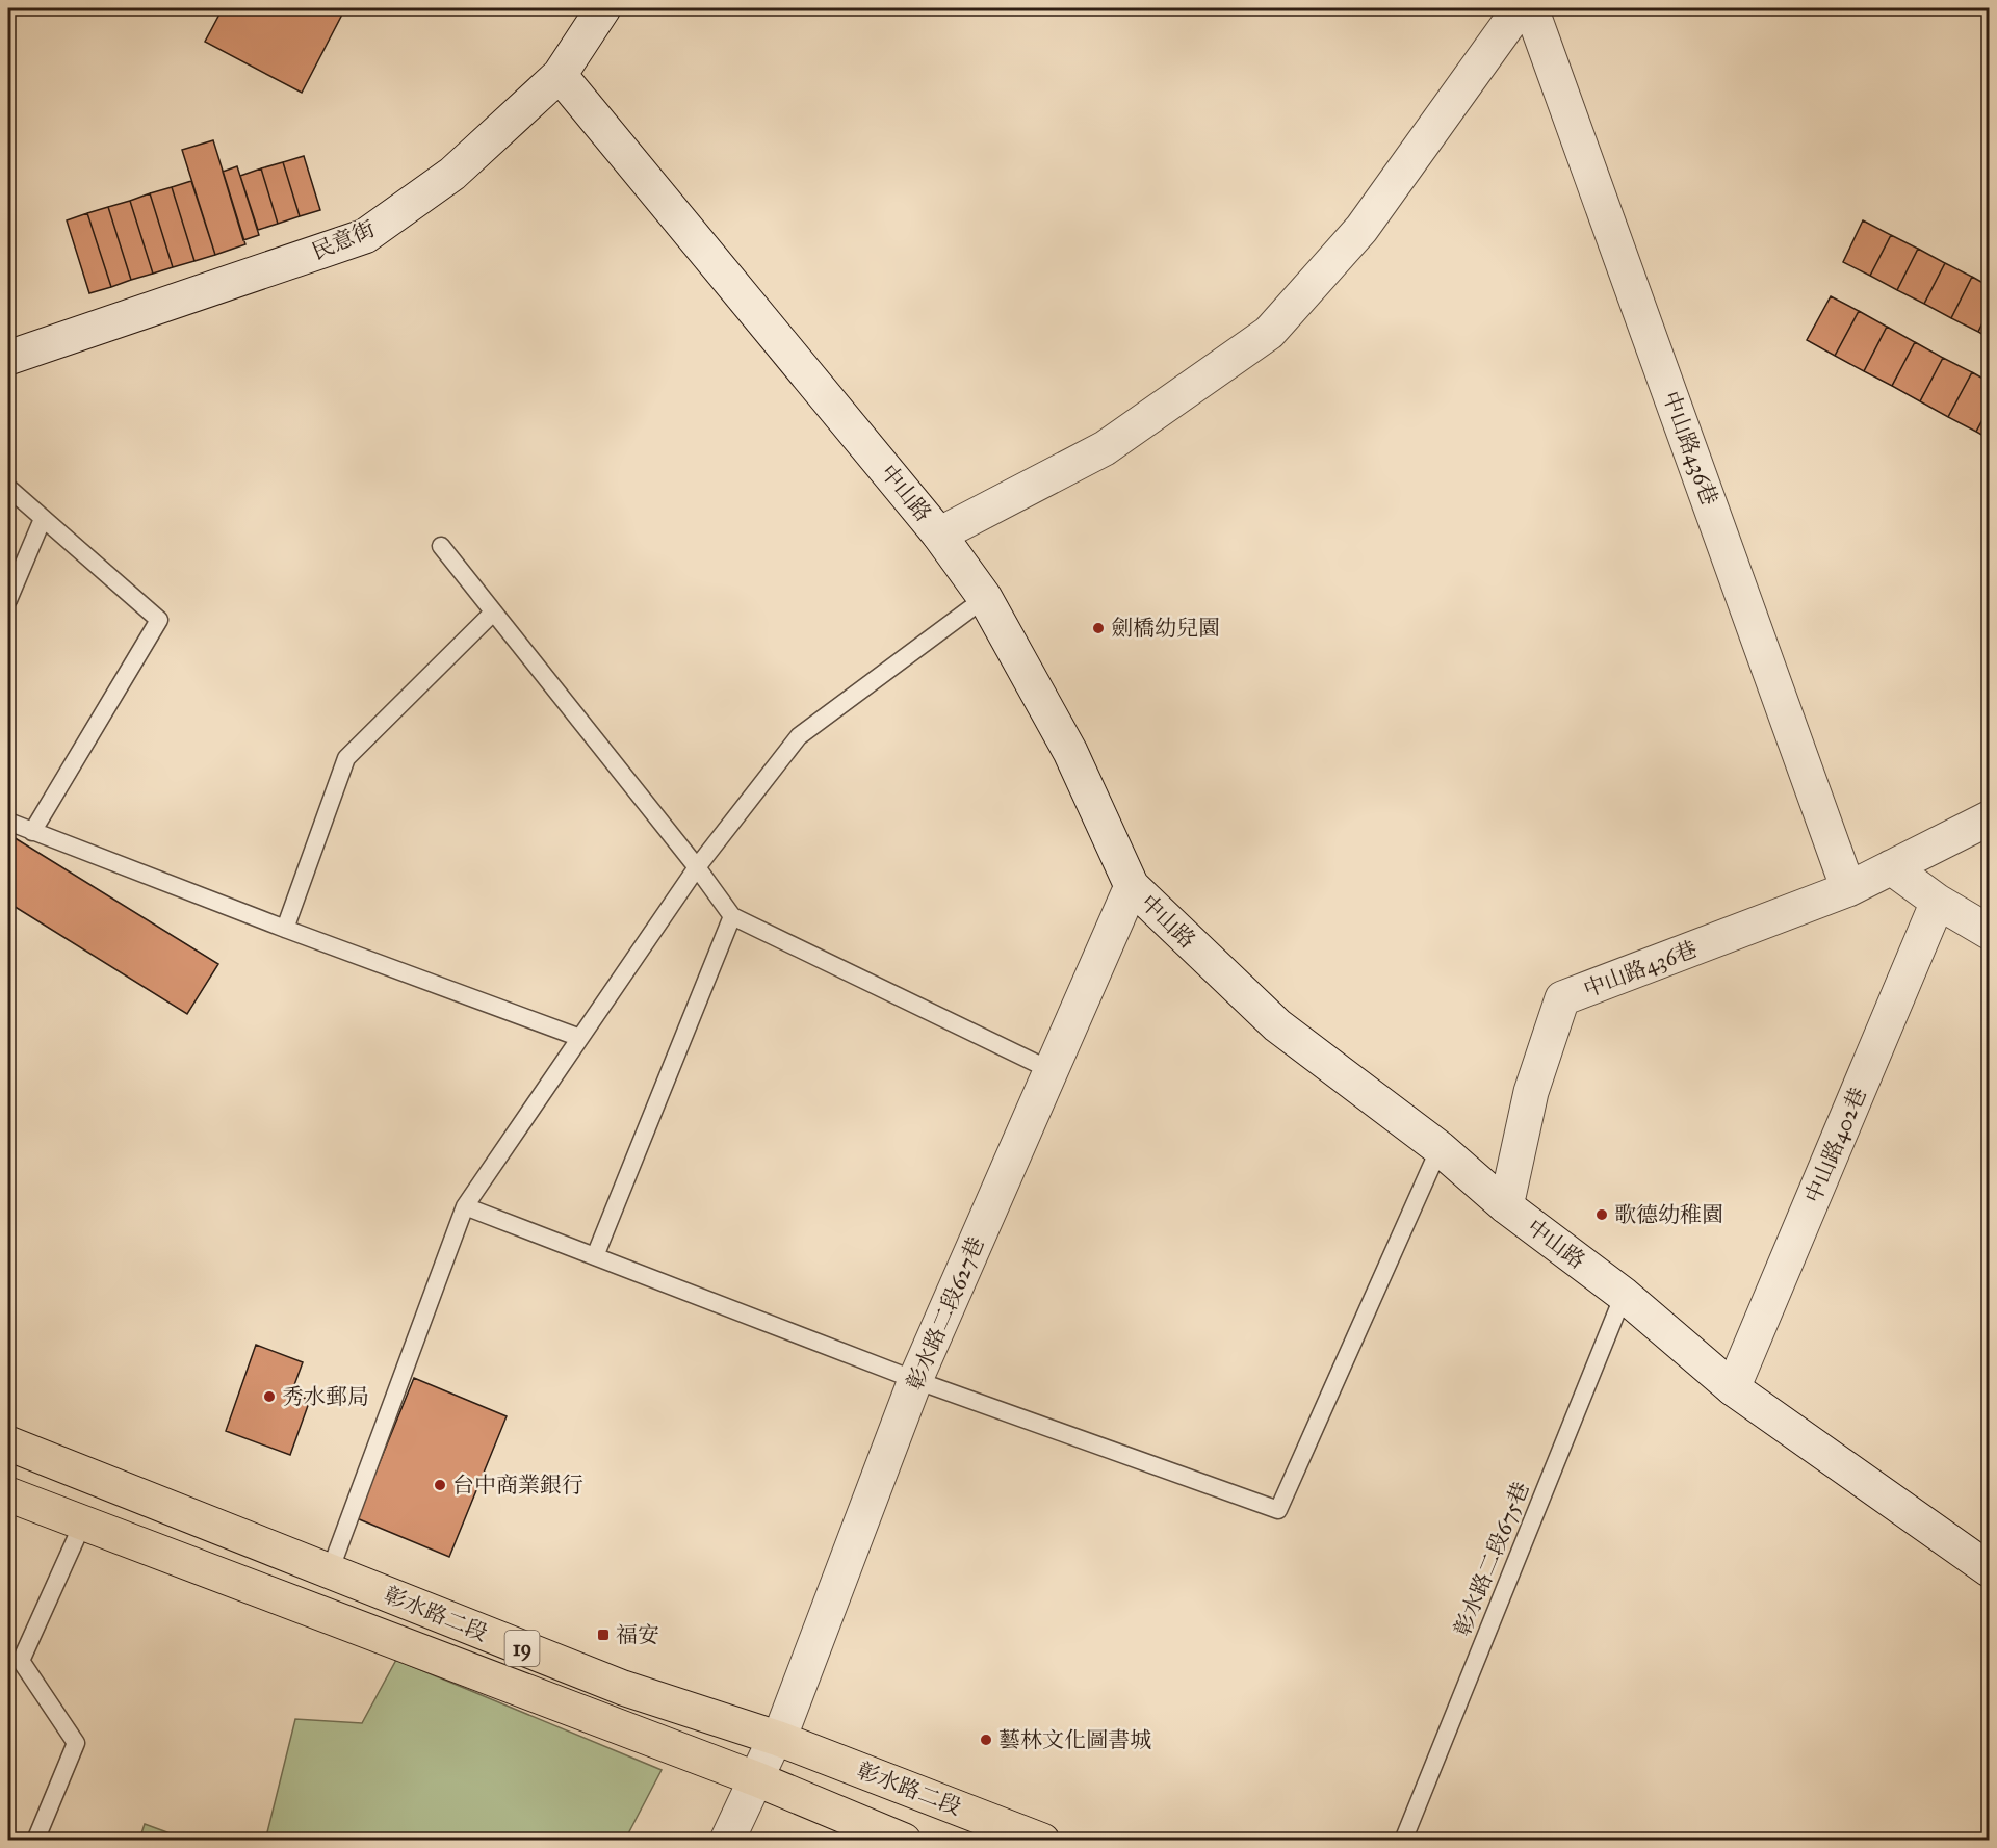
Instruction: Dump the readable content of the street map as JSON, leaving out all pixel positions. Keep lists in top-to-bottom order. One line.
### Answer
{"streets":{"main road":["彰水路二段","19"],"street":["民意街","中山路436巷","中山路","中山路402巷","彰水路二段627巷"],"lane":["彰水路二段675巷"]},"crossings":[["民意街","中山路"],["中山路436巷","中山路"],["中山路","中山路402巷"],["中山路","彰水路二段627巷"],["中山路","彰水路二段675巷"],["彰水路二段627巷","彰水路二段"]],"places":{"other":["劍橋幼兒園","歌德幼稚園","秀水郵局","台中商業銀行","藝林文化圖書城"],"transit":["福安"]}}
